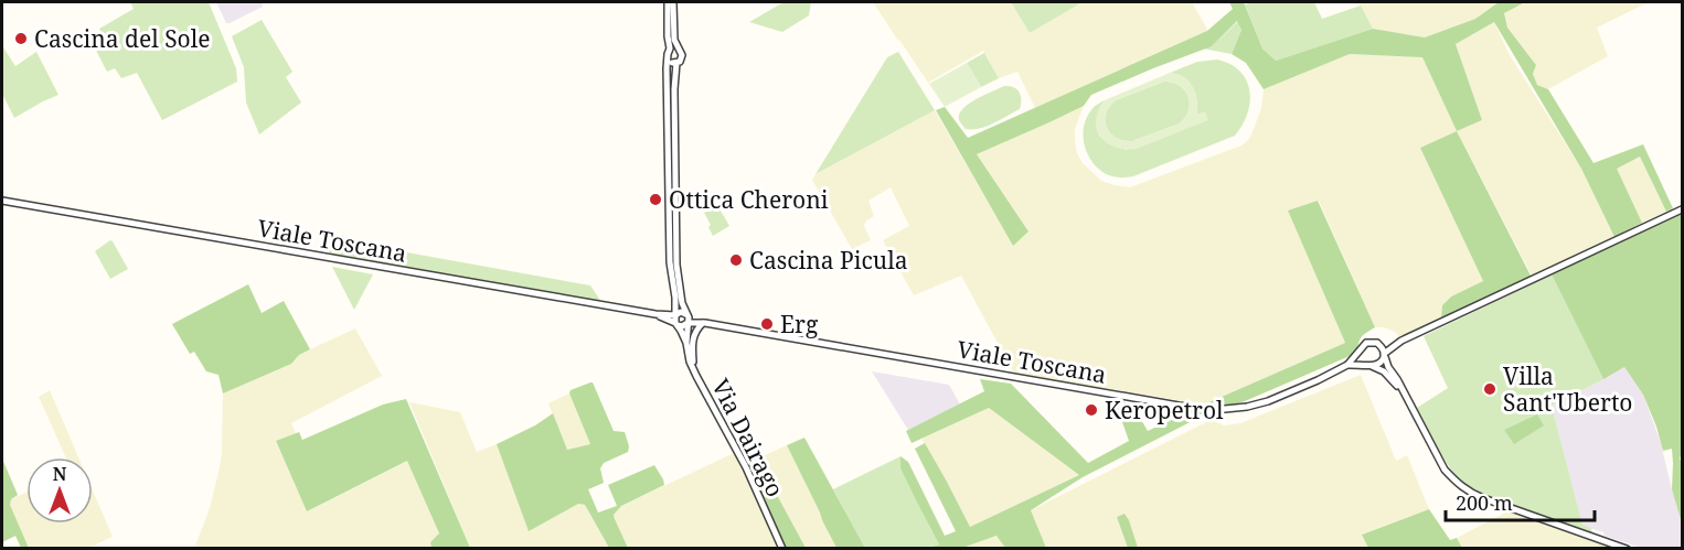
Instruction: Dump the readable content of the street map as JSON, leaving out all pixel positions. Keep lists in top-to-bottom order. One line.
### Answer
{"streets":{"street":["Viale Toscana","Via Dairago"]},"places":["Cascina del Sole","Ottica Cheroni","Cascina Picula","Erg","Villa Sant'Uberto","Keropetrol"],"scale_bar":"200 m","north":"top"}
